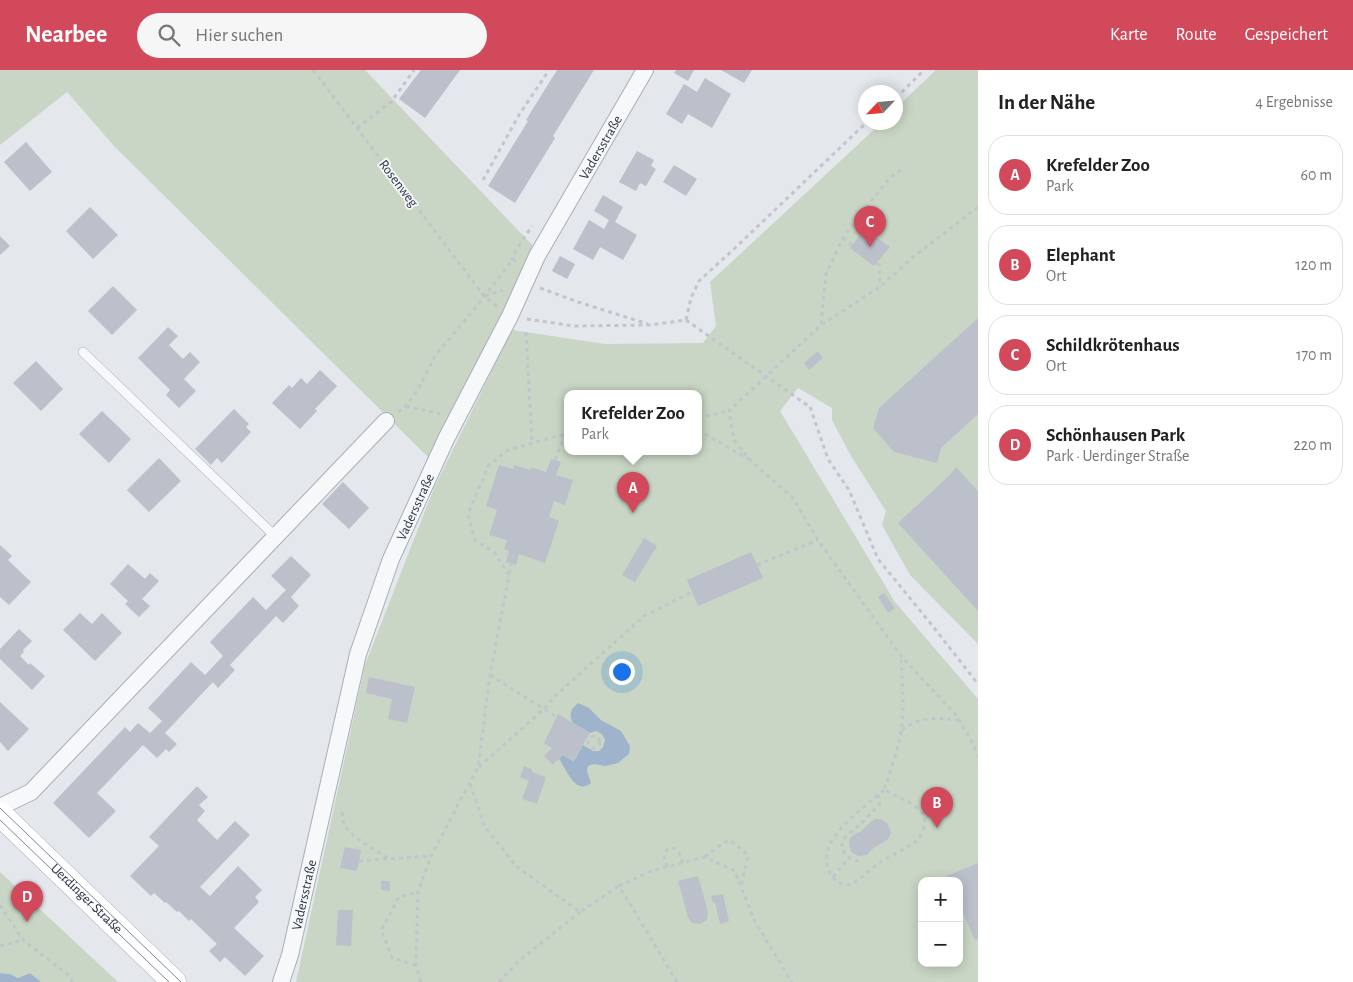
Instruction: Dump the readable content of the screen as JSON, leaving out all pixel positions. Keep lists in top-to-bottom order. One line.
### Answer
{"streets":{"main road":["Uerdinger Straße"],"street":["Vadersstraße"],"path":["Rosenweg"]},"north":"bottom left","page":{"header":"Nearbee","search":"Hier suchen","nav":["Karte","Route","Gespeichert"],"heading":["In der Nähe","4 Ergebnisse"],"list":[{"mark":"A","name":"Krefelder Zoo","note":"Park","value":"60 m"},{"mark":"B","name":"Elephant","note":"Ort","value":"120 m"},{"mark":"C","name":"Schildkrötenhaus","note":"Ort","value":"170 m"},{"mark":"D","name":"Schönhausen Park","note":"Park · Uerdinger Straße","value":"220 m"}],"pins":["C","A","B","D"],"popup":["Krefelder Zoo","Park"],"map_buttons":["+","−"]}}
